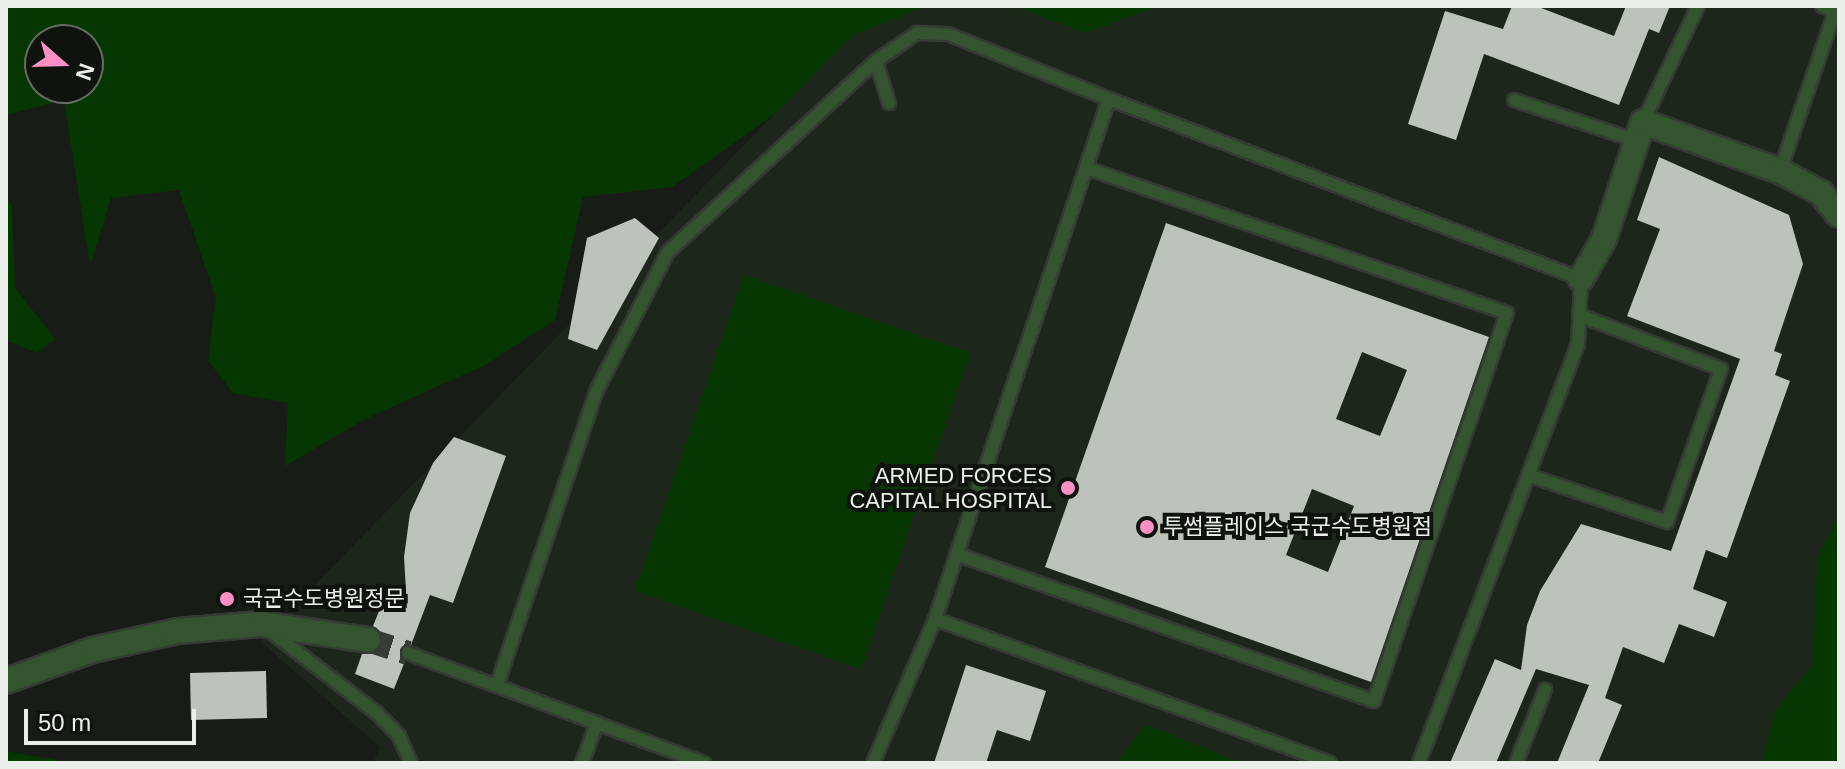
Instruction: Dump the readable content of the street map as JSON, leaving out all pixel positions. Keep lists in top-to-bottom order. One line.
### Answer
{"places":["ARMED FORCES CAPITAL HOSPITAL","투썸플레이스 국군수도병원점","국군수도병원정문"],"scale_bar":"50 m","north":"right"}
